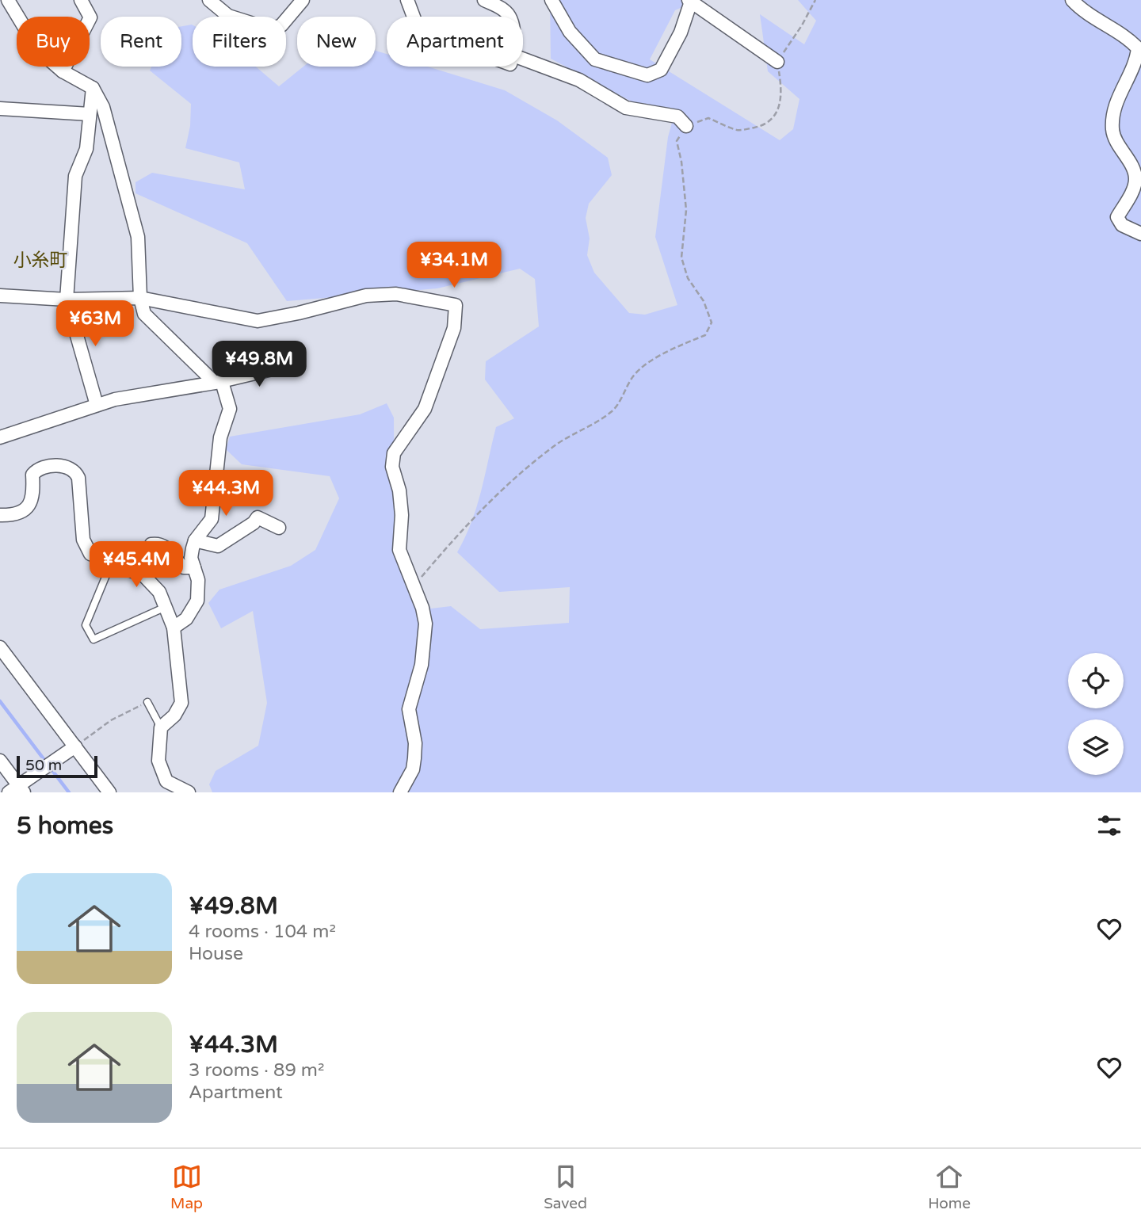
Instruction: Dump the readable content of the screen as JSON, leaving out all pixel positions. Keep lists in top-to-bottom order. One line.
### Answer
{"districts":["小糸町"],"scale_bar":"50 m","page":{"chip":["Buy","Rent","Filters","New","Apartment"],"price":["¥34.1M","¥63M","¥49.8M","¥44.3M","¥45.4M"],"scale":"50 m","heading":"5 homes","list":[{"name":"¥49.8M","note":"4 rooms · 104 m² · House"},{"name":"¥44.3M","note":"3 rooms · 89 m² · Apartment"}],"tabs":["Map","Saved","Home"]}}
